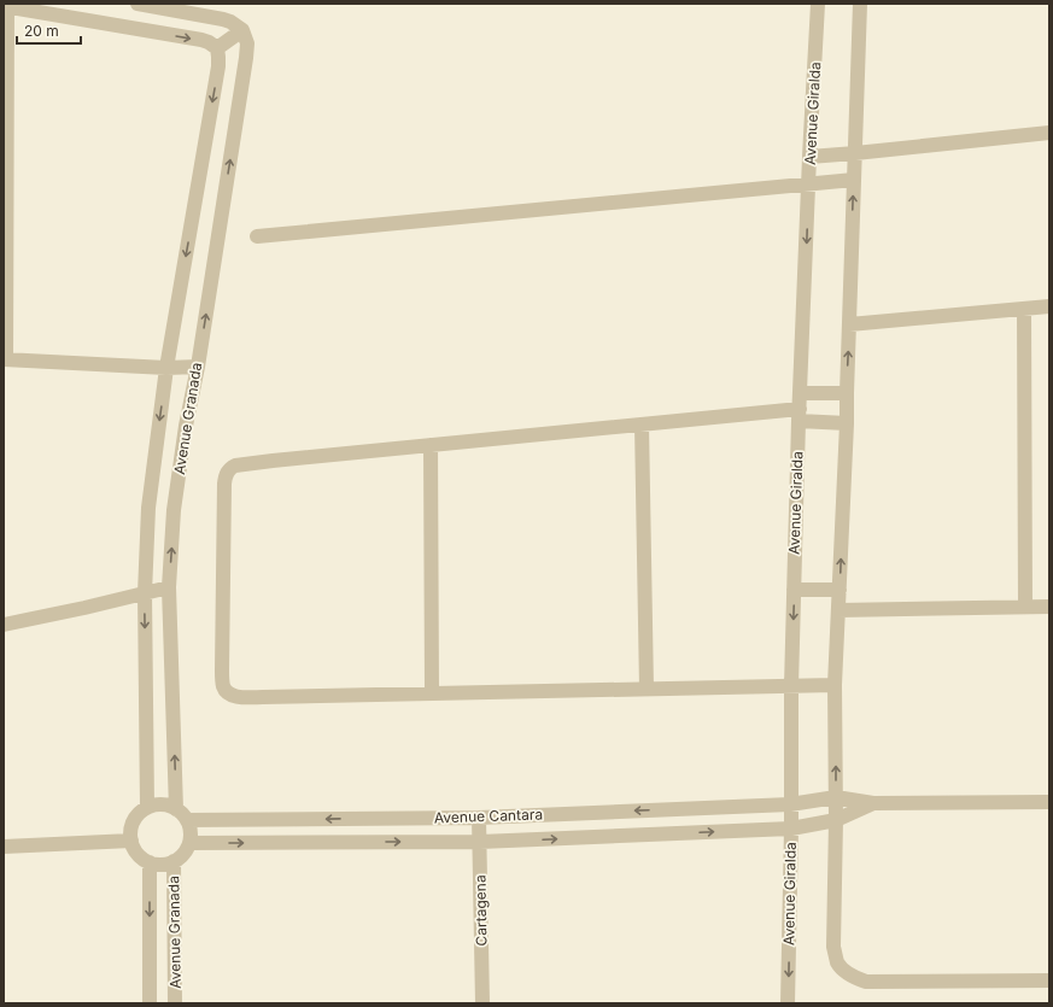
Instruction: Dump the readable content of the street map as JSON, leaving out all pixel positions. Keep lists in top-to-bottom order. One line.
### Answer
{"streets":{"street":["Avenue Giralda","Avenue Granada","Avenue Cantara","Cartagena"]},"crossings":[["Avenue Giralda","Avenue Cantara"],["Avenue Granada","Avenue Cantara"],["Avenue Cantara","Cartagena"]],"scale_bar":"20 m"}
